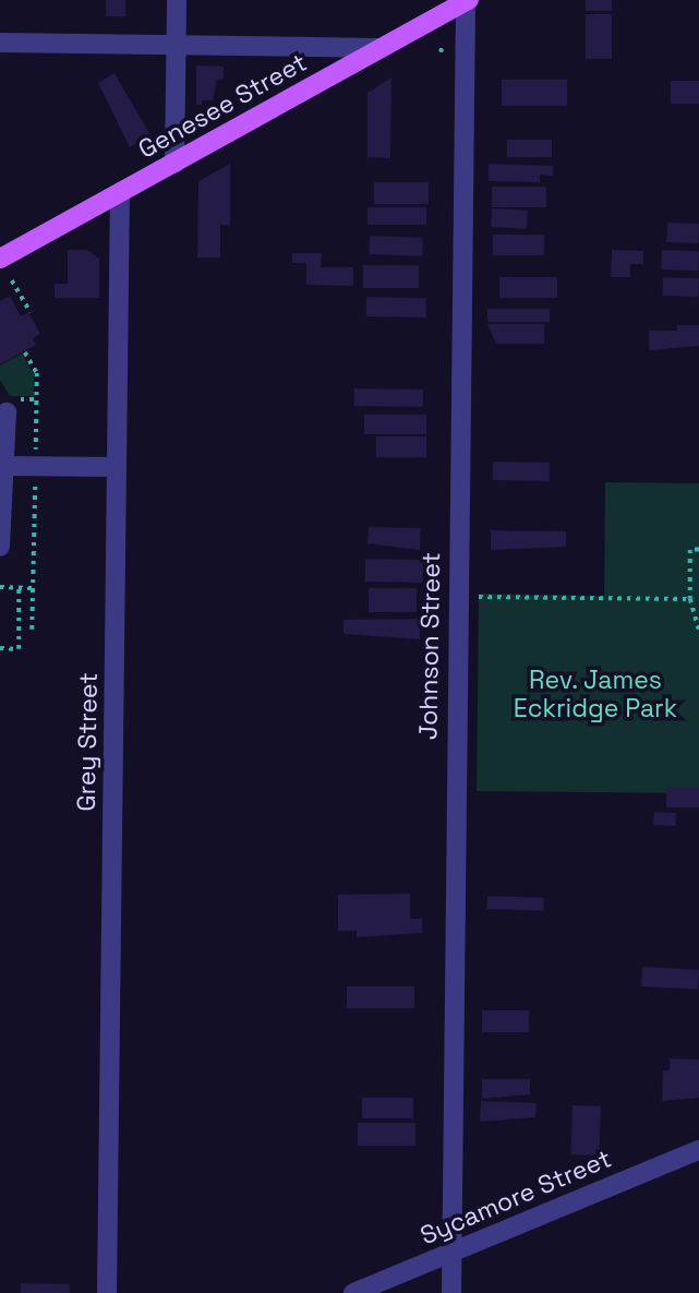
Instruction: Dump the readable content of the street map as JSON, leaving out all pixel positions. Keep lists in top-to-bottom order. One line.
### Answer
{"streets":{"main road":["Genesee Street"],"street":["Johnson Street","Grey Street","Sycamore Street"]},"crossings":[["Genesee Street","Johnson Street"],["Genesee Street","Grey Street"],["Johnson Street","Sycamore Street"]],"parks":["Rev. James Eckridge Park"]}
